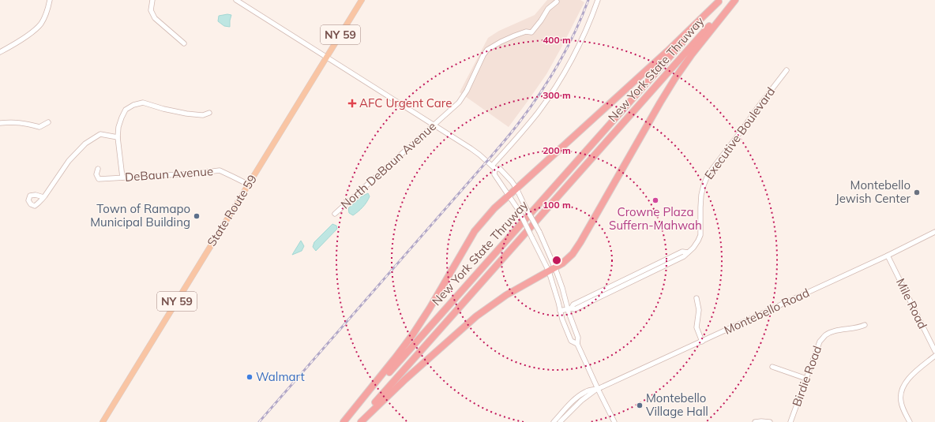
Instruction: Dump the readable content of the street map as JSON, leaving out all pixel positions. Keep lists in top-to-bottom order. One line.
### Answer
{"streets":{"highway":["New York State Thruway"],"main road":["NY 59","State Route 59"],"street":["Executive Boulevard","North DeBaun Avenue","DeBaun Avenue","Mile Road","Montebello Road","Birdie Road"]},"crossings":[["DeBaun Avenue","State Route 59"],["Mile Road","Montebello Road"]],"places":{"health":["AFC Urgent Care"],"other":["Montebello Jewish Center","Crowne Plaza Suffern-Mahwah","Town of Ramapo Municipal Building","Walmart","Montebello Village Hall"]},"rings":["400 m","300 m","200 m","100 m"]}
